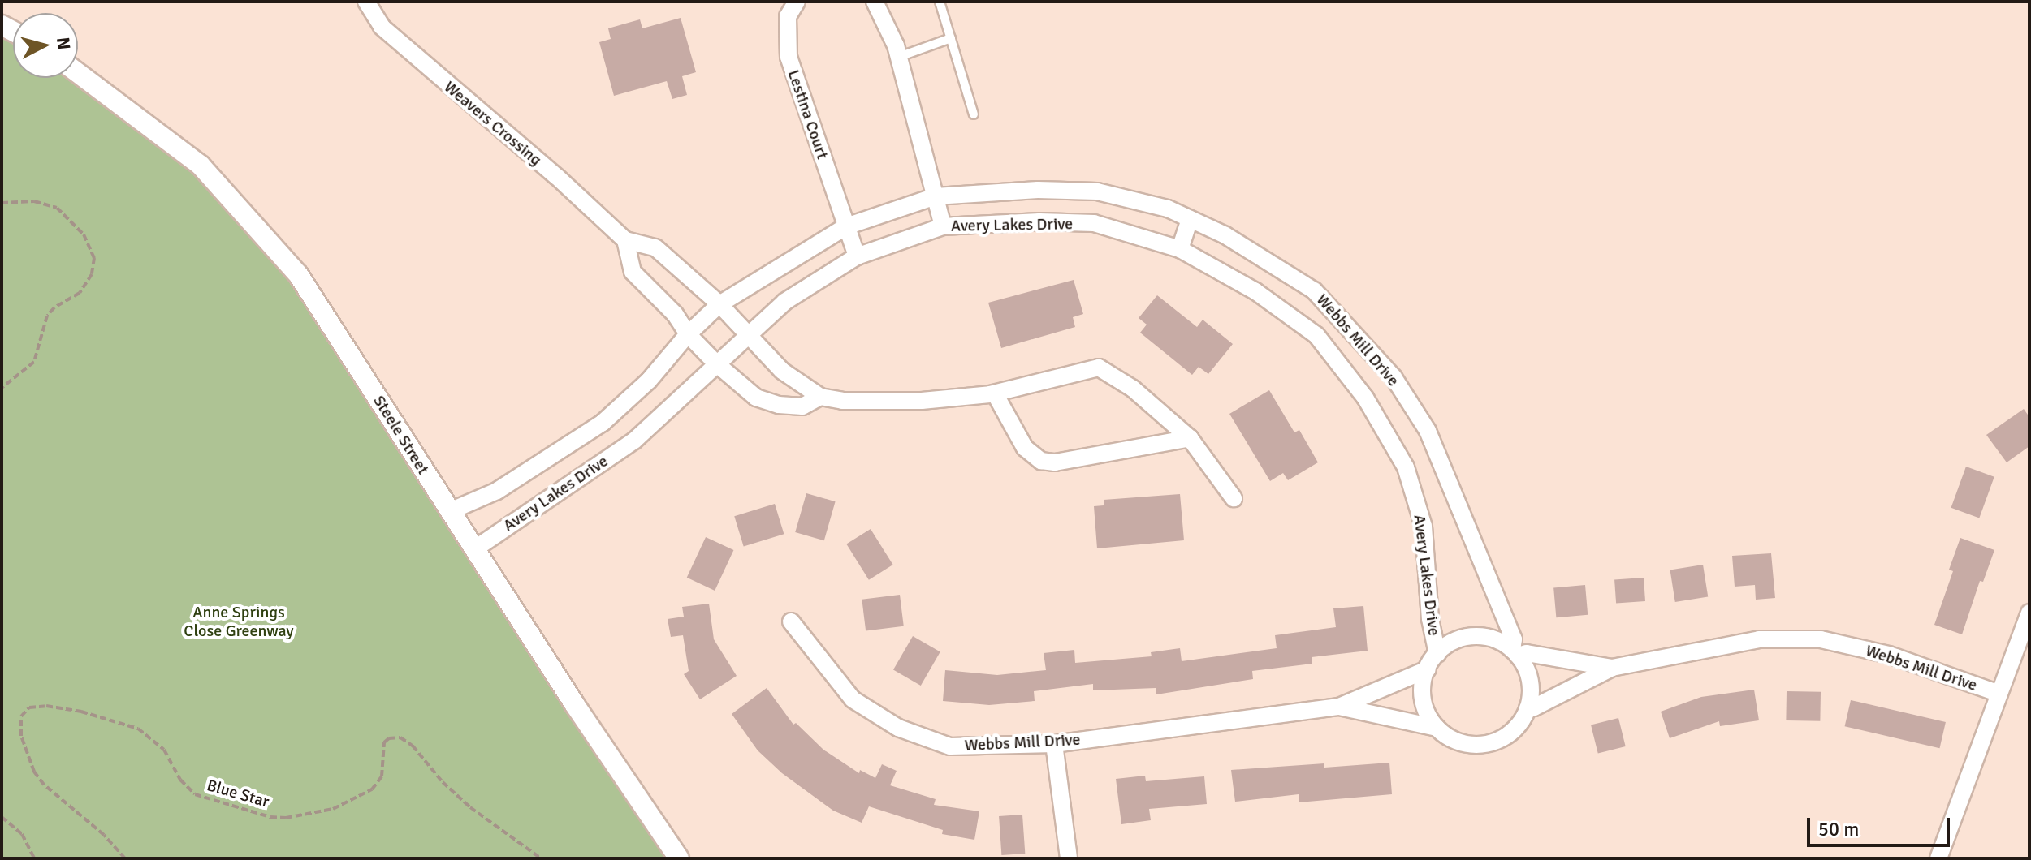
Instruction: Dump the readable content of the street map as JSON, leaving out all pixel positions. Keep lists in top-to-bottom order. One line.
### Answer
{"streets":{"street":["Lestina Court","Weavers Crossing","Avery Lakes Drive","Webbs Mill Drive","Steele Street"],"path":["Blue Star"]},"crossings":[["Lestina Court","Avery Lakes Drive"],["Weavers Crossing","Avery Lakes Drive"],["Avery Lakes Drive","Webbs Mill Drive"],["Avery Lakes Drive","Steele Street"]],"parks":["Anne Springs Close Greenway"],"scale_bar":"50 m","north":"right"}
